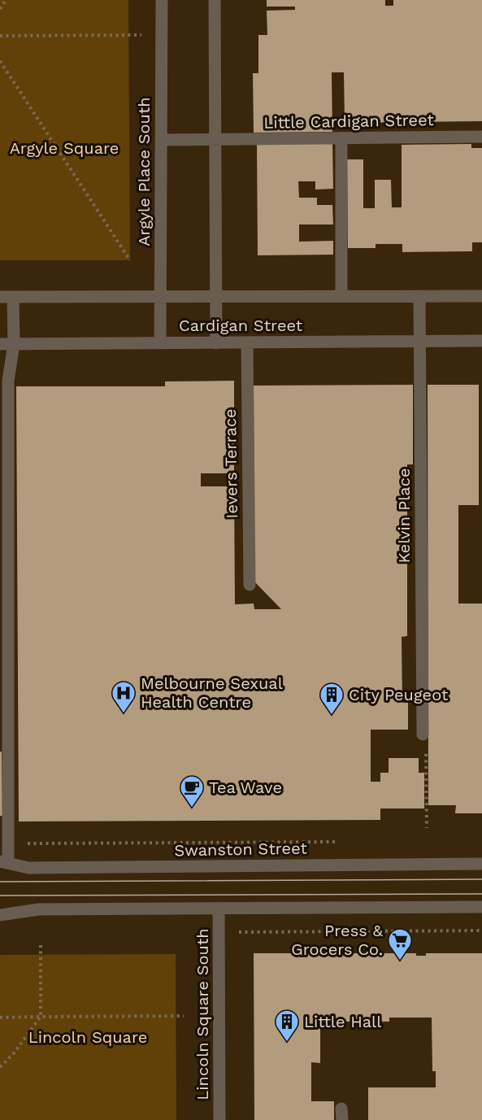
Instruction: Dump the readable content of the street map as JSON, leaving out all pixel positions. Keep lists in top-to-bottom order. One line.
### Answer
{"streets":{"street":["Little Cardigan Street","Argyle Place South","Cardigan Street","Ievers Terrace","Kelvin Place","Swanston Street","Lincoln Square South"]},"crossings":[["Little Cardigan Street","Argyle Place South"],["Argyle Place South","Cardigan Street"],["Cardigan Street","Ievers Terrace"],["Cardigan Street","Kelvin Place"]],"parks":["Argyle Square","Lincoln Square"],"places":{"hospital":["Melbourne Sexual Health Centre"],"building":["City Peugeot","Little Hall"],"cafe":["Tea Wave"],"supermarket":["Press & Grocers Co."]}}
